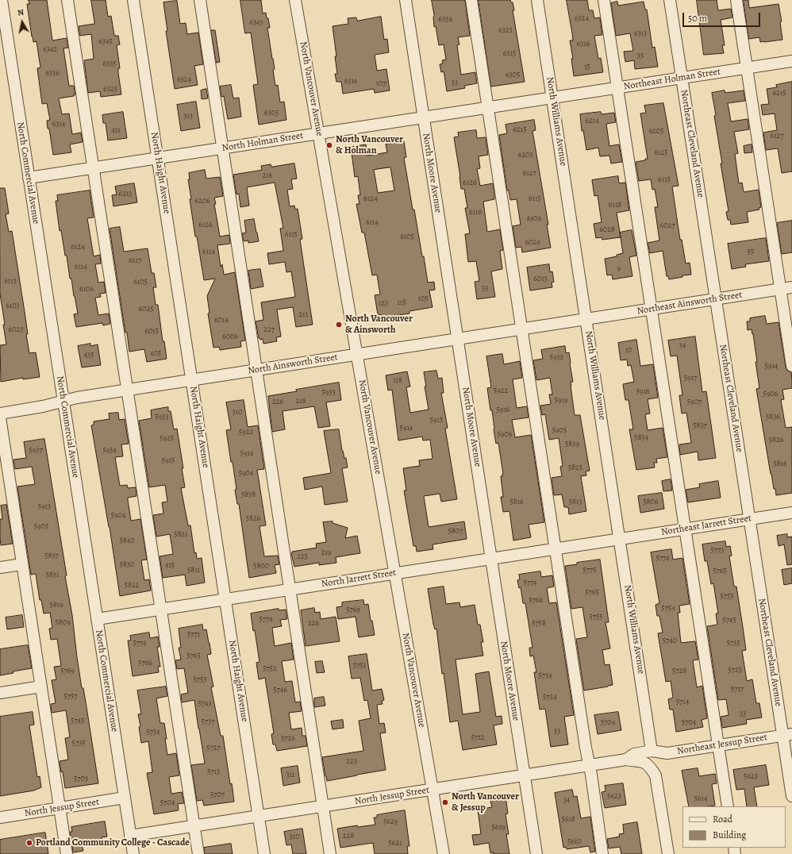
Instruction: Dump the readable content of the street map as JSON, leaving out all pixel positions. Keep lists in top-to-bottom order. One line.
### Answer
{"streets":{"street":["Northeast Holman Street","North Vancouver Avenue","North Williams Avenue","North Holman Street","Northeast Cleveland Avenue","North Commercial Avenue","North Haight Avenue","North Moore Avenue","Northeast Ainsworth Street","North Ainsworth Street","Northeast Jarrett Street","North Jarrett Street","Northeast Jessup Street","North Jessup Street"]},"crossings":[["Northeast Holman Street","North Williams Avenue"],["Northeast Holman Street","North Holman Street"],["Northeast Holman Street","Northeast Cleveland Avenue"],["North Vancouver Avenue","North Holman Street"],["North Vancouver Avenue","North Ainsworth Street"],["North Vancouver Avenue","North Jarrett Street"],["North Vancouver Avenue","North Jessup Street"],["North Williams Avenue","North Holman Street"],["North Williams Avenue","Northeast Ainsworth Street"],["North Williams Avenue","North Ainsworth Street"],["North Williams Avenue","Northeast Jarrett Street"],["North Williams Avenue","North Jarrett Street"],["North Williams Avenue","Northeast Jessup Street"],["North Williams Avenue","North Jessup Street"],["North Holman Street","North Commercial Avenue"],["North Holman Street","North Haight Avenue"],["North Holman Street","North Moore Avenue"],["Northeast Cleveland Avenue","Northeast Ainsworth Street"],["Northeast Cleveland Avenue","Northeast Jarrett Street"],["Northeast Cleveland Avenue","Northeast Jessup Street"],["North Commercial Avenue","North Ainsworth Street"],["North Commercial Avenue","North Jarrett Street"],["North Commercial Avenue","North Jessup Street"],["North Haight Avenue","North Ainsworth Street"],["North Haight Avenue","North Jarrett Street"],["North Haight Avenue","North Jessup Street"],["North Moore Avenue","North Ainsworth Street"],["North Moore Avenue","North Jarrett Street"],["North Moore Avenue","North Jessup Street"],["Northeast Ainsworth Street","North Ainsworth Street"],["Northeast Jarrett Street","North Jarrett Street"],["Northeast Jessup Street","North Jessup Street"]],"places":["North Vancouver & Holman","North Vancouver & Ainsworth","North Vancouver & Jessup","Portland Community College - Cascade"],"house_numbers":["6324","6334","6343","6325","6313","6345","6316","6342","6315","35","6335","15","6336","6305","6324","6314","33","107","6325","6215","6305","313","6214","6314","6215","411","6205","6127","6125","6203","6127","216","6115","6126","6213","6124","6115","6206","6118","6116","6109","6114","6126","6027","6028","6115","6105","6029","6124","6114","55","6117","6114","9","6013","6113","6105","33","6106","105","115","123","6103","6025","211","6014","6023","227","6015","6006","34","10","405","435","5933","5914","5917","118","5922","5916","5933","5906","5919","218","226","5907","5916","310","5933","5836","5915","5837","5914","5905","5922","5906","5834","5925","5826","5839","5937","5934","5914","5915","5816","5825","5904","5838","5816","5813","5806","5913","5904","5826","5905","5807","5821","5840","5773","219","5837","225","5774","5830","415","5800","5811","5775","5765","5831","5774","5822","5765","5755","5766","5819","5754","5769","5755","5774","5745","5809","226","5758","5771","5740","5774","5735","5765","5766","5751","5752","5725","5769","5728","5734","5753","5717","5746","5757","5724","5714","5743","33","5745","5737","5709","5704","33","5734","5712","5726","5735","5727","223","5713","311","5623","5703","5707","5623","5614","34","5704","5618","5629","5619","228","310","5610","5621"],"legend":["Road","Building"],"scale_bar":"50 m","north":"top"}
